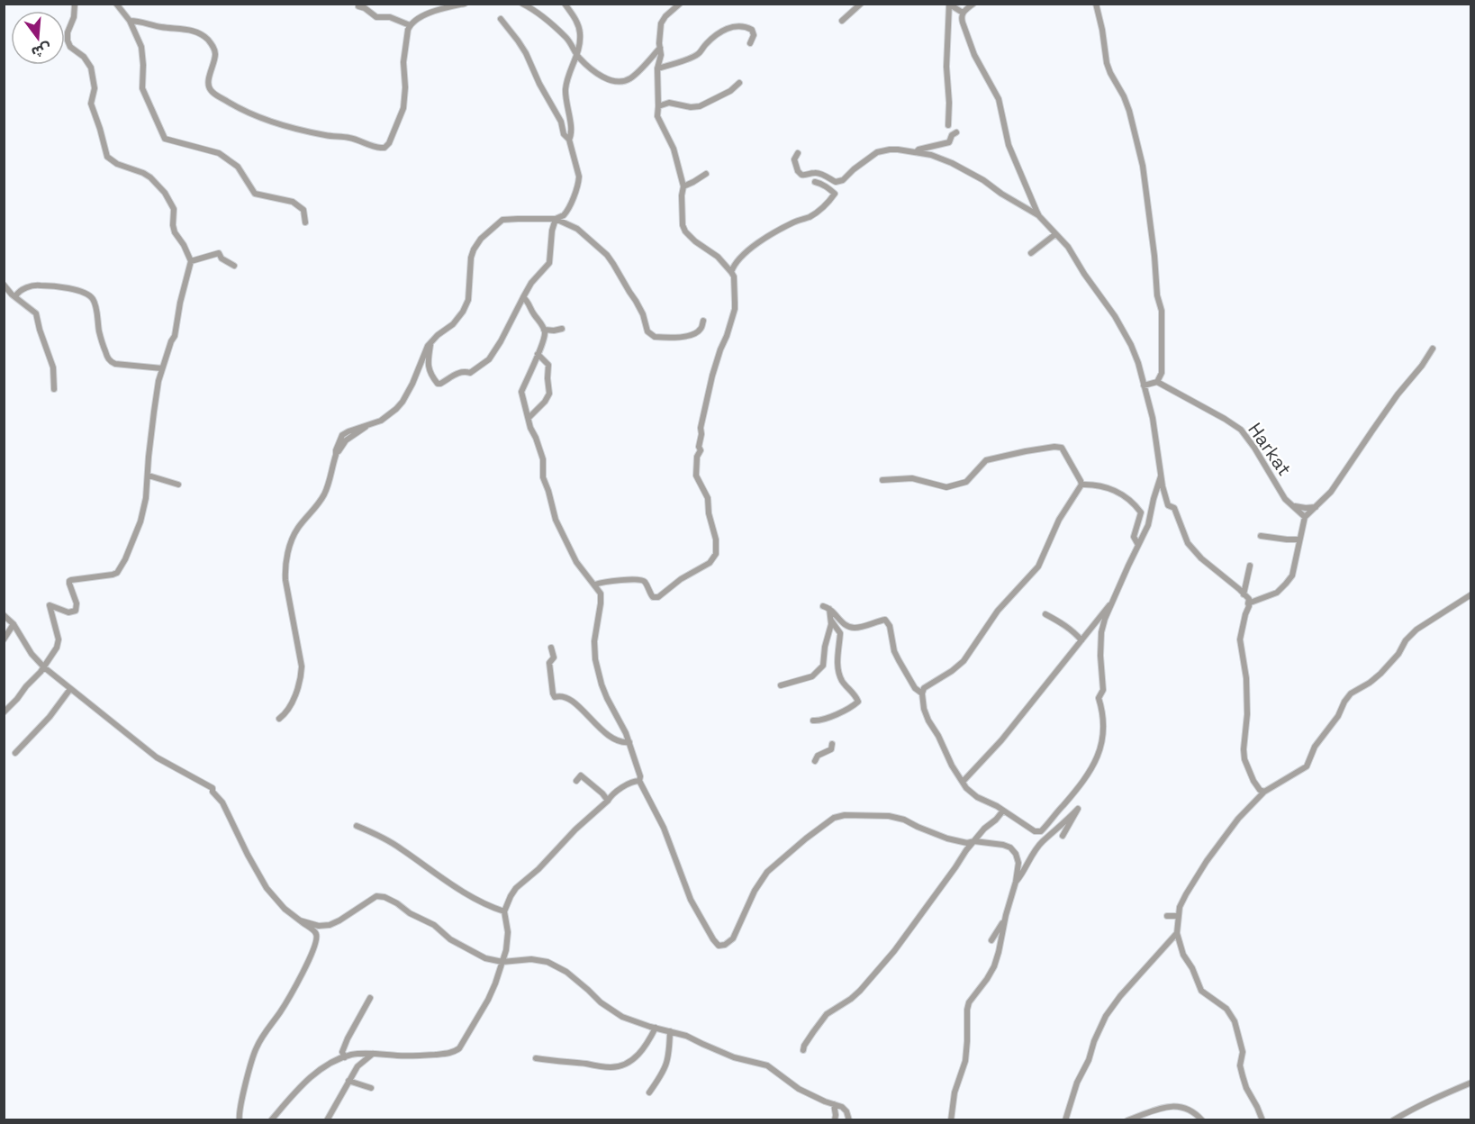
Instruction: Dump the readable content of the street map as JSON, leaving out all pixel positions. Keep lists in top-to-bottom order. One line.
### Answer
{"streets":{"street":["Harkat"]},"north":"bottom"}
